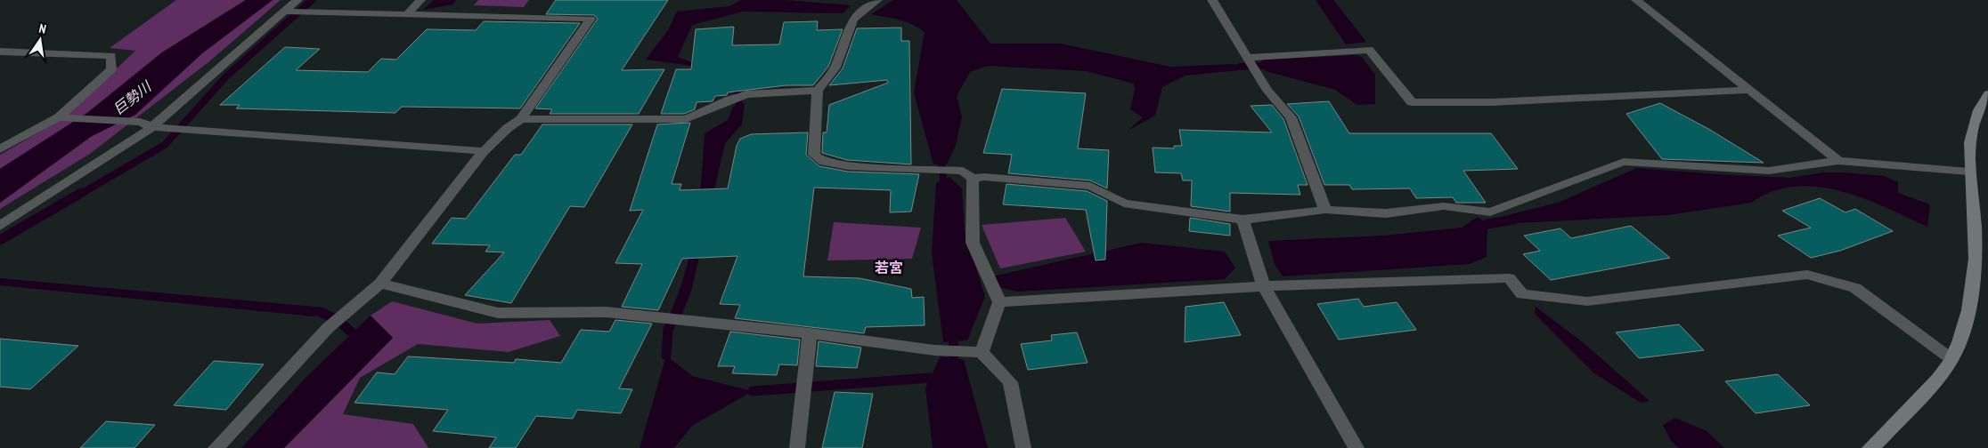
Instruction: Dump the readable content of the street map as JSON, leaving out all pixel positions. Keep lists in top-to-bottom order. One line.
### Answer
{"districts":["若宮"],"water":["巨勢川"],"north":"top"}
